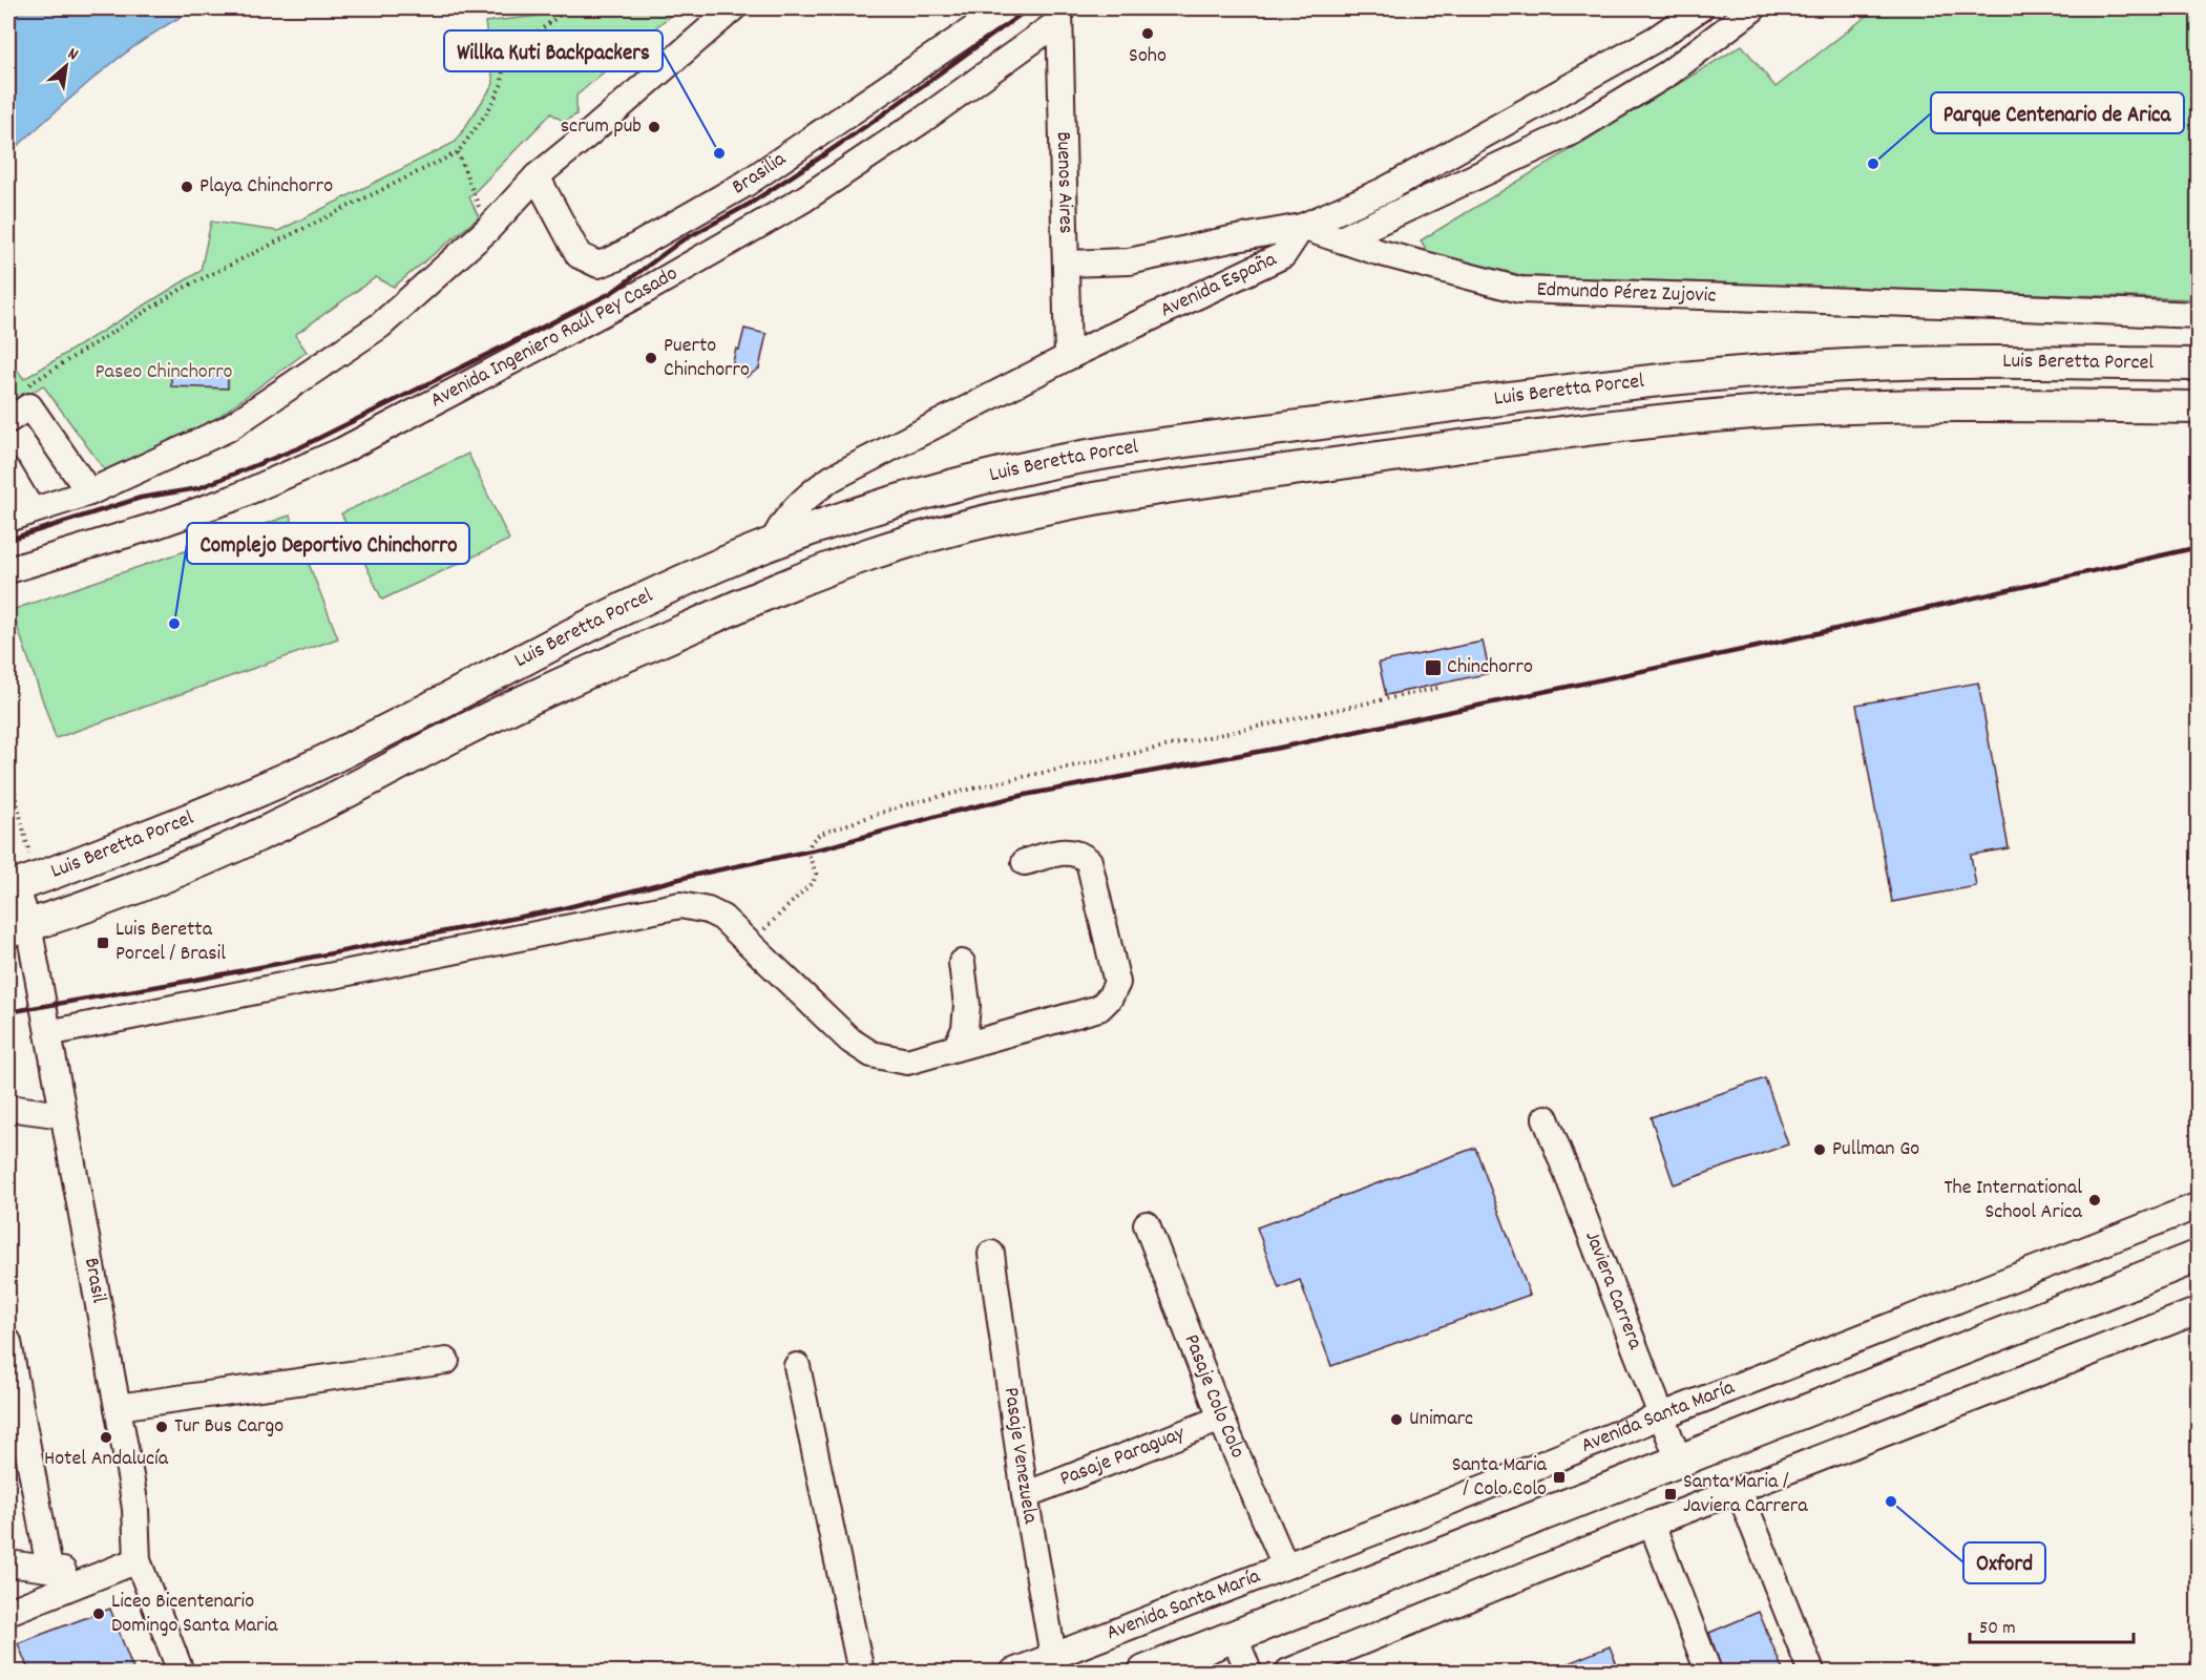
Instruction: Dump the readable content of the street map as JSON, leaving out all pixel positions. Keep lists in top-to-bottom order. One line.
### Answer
{"streets":{"main road":["Luis Beretta Porcel"],"street":["Brasilia","Buenos Aires","Avenida España","Edmundo Pérez Zujovic","Avenida Ingeniero Raúl Pey Casado","Brasil","Javiera Carrera","Pasaje Colo Colo","Avenida Santa María","Pasaje Venezuela","Pasaje Paraguay"]},"crossings":[["Buenos Aires","Avenida España"],["Buenos Aires","Edmundo Pérez Zujovic"],["Buenos Aires","Avenida Ingeniero Raúl Pey Casado"],["Avenida España","Edmundo Pérez Zujovic"],["Avenida España","Luis Beretta Porcel"],["Luis Beretta Porcel","Brasil"],["Javiera Carrera","Avenida Santa María"],["Pasaje Colo Colo","Avenida Santa María"],["Pasaje Colo Colo","Pasaje Paraguay"],["Avenida Santa María","Pasaje Venezuela"],["Pasaje Venezuela","Pasaje Paraguay"]],"parks":["Paseo Chinchorro"],"places":{"other":["Soho","scrum pub","Willka Kuti Backpackers","Parque Centenario de Arica","Playa Chinchorro","Puerto Chinchorro","Complejo Deportivo Chinchorro","Pullman Go","The International School Arica","Unimarc","Tur Bus Cargo","Hotel Andalucía","Oxford","Liceo Bicentenario Domingo Santa Maria"],"transit":["Chinchorro","Luis Beretta Porcel / Brasil","Santa Maria / Colo Colo","Santa Maria / Javiera Carrera"]},"scale_bar":"50 m","north":"top right"}
